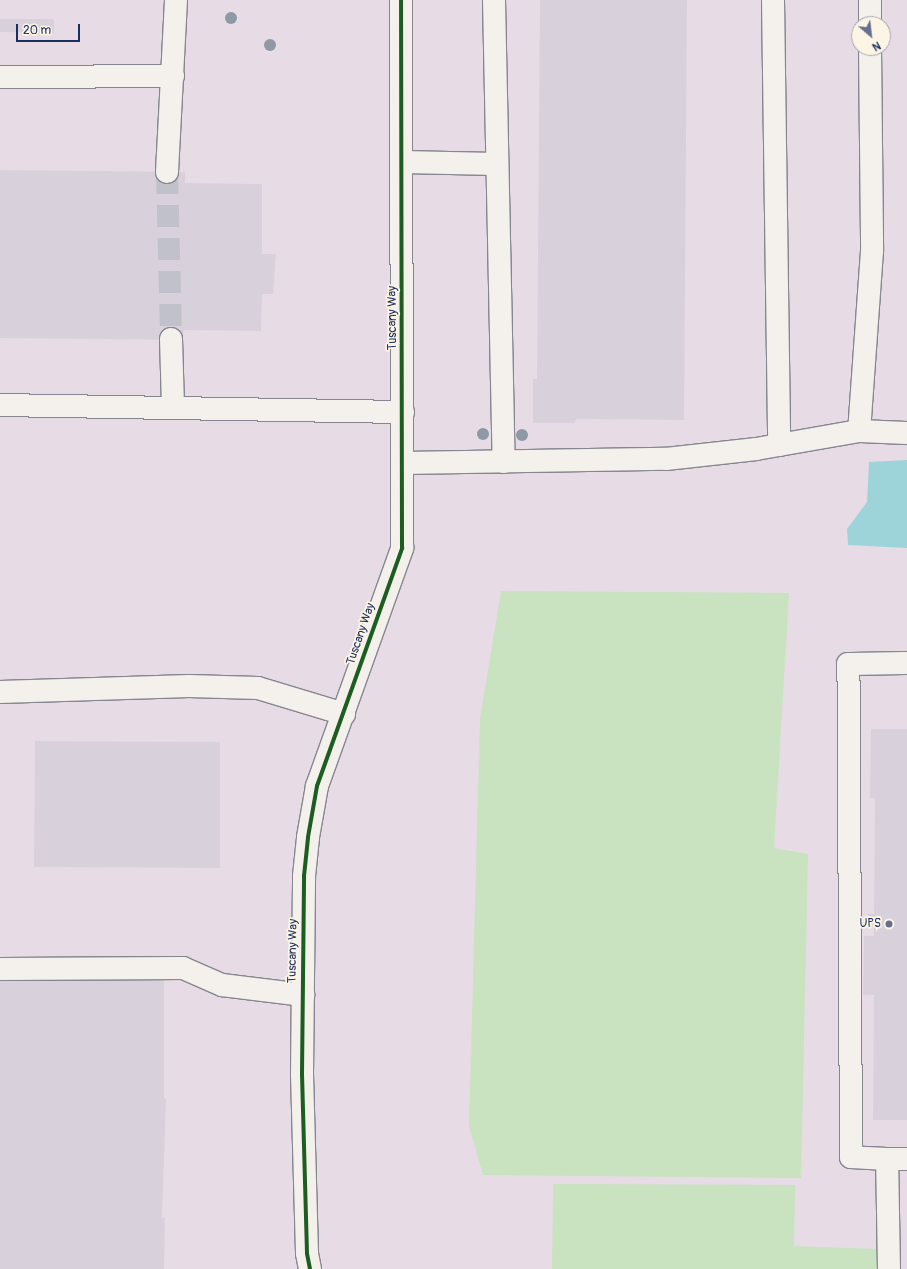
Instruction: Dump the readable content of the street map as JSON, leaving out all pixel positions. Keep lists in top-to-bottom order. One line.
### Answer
{"streets":{"street":["Tuscany Way"]},"places":["UPS"],"scale_bar":"20 m","north":"bottom right"}
